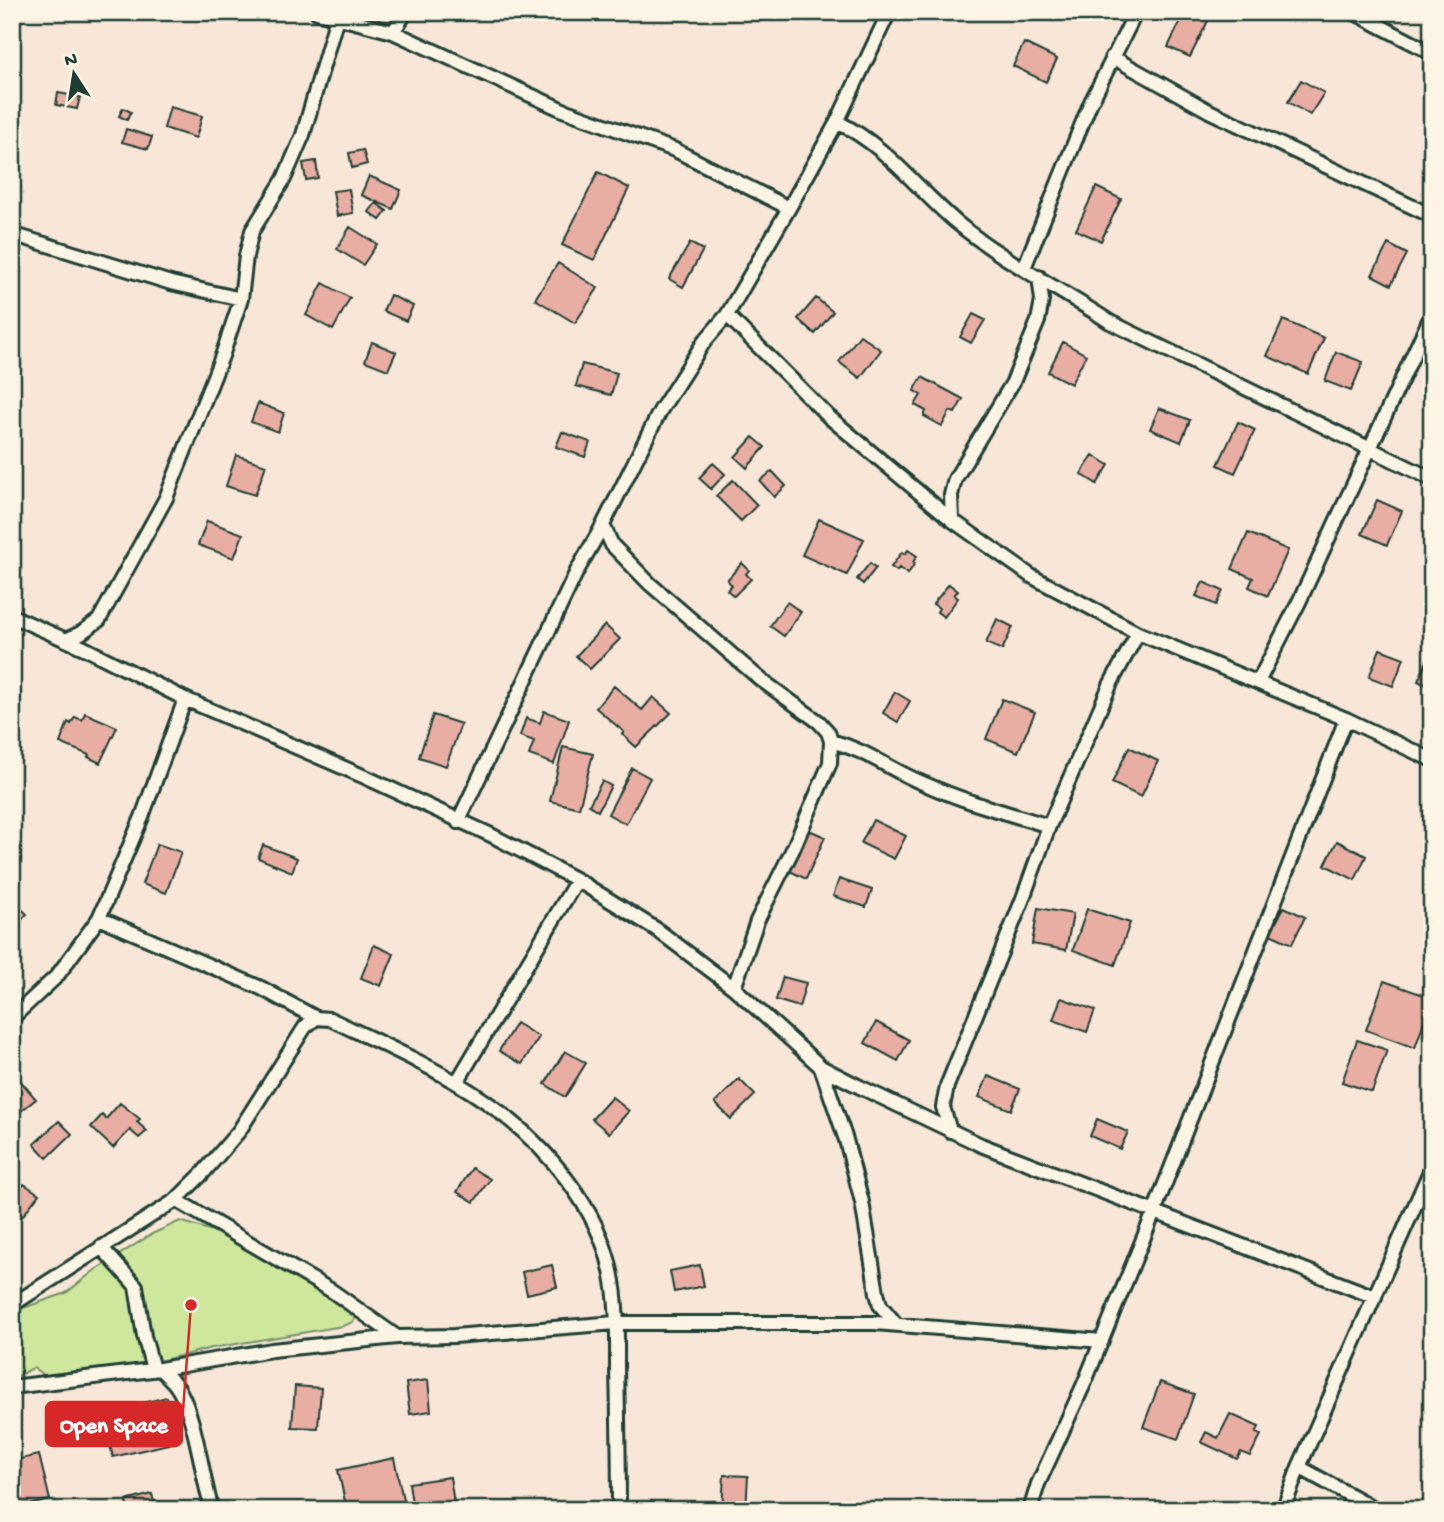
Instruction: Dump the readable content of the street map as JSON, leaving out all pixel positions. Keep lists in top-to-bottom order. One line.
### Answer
{"places":["Open Space"],"north":"top"}
